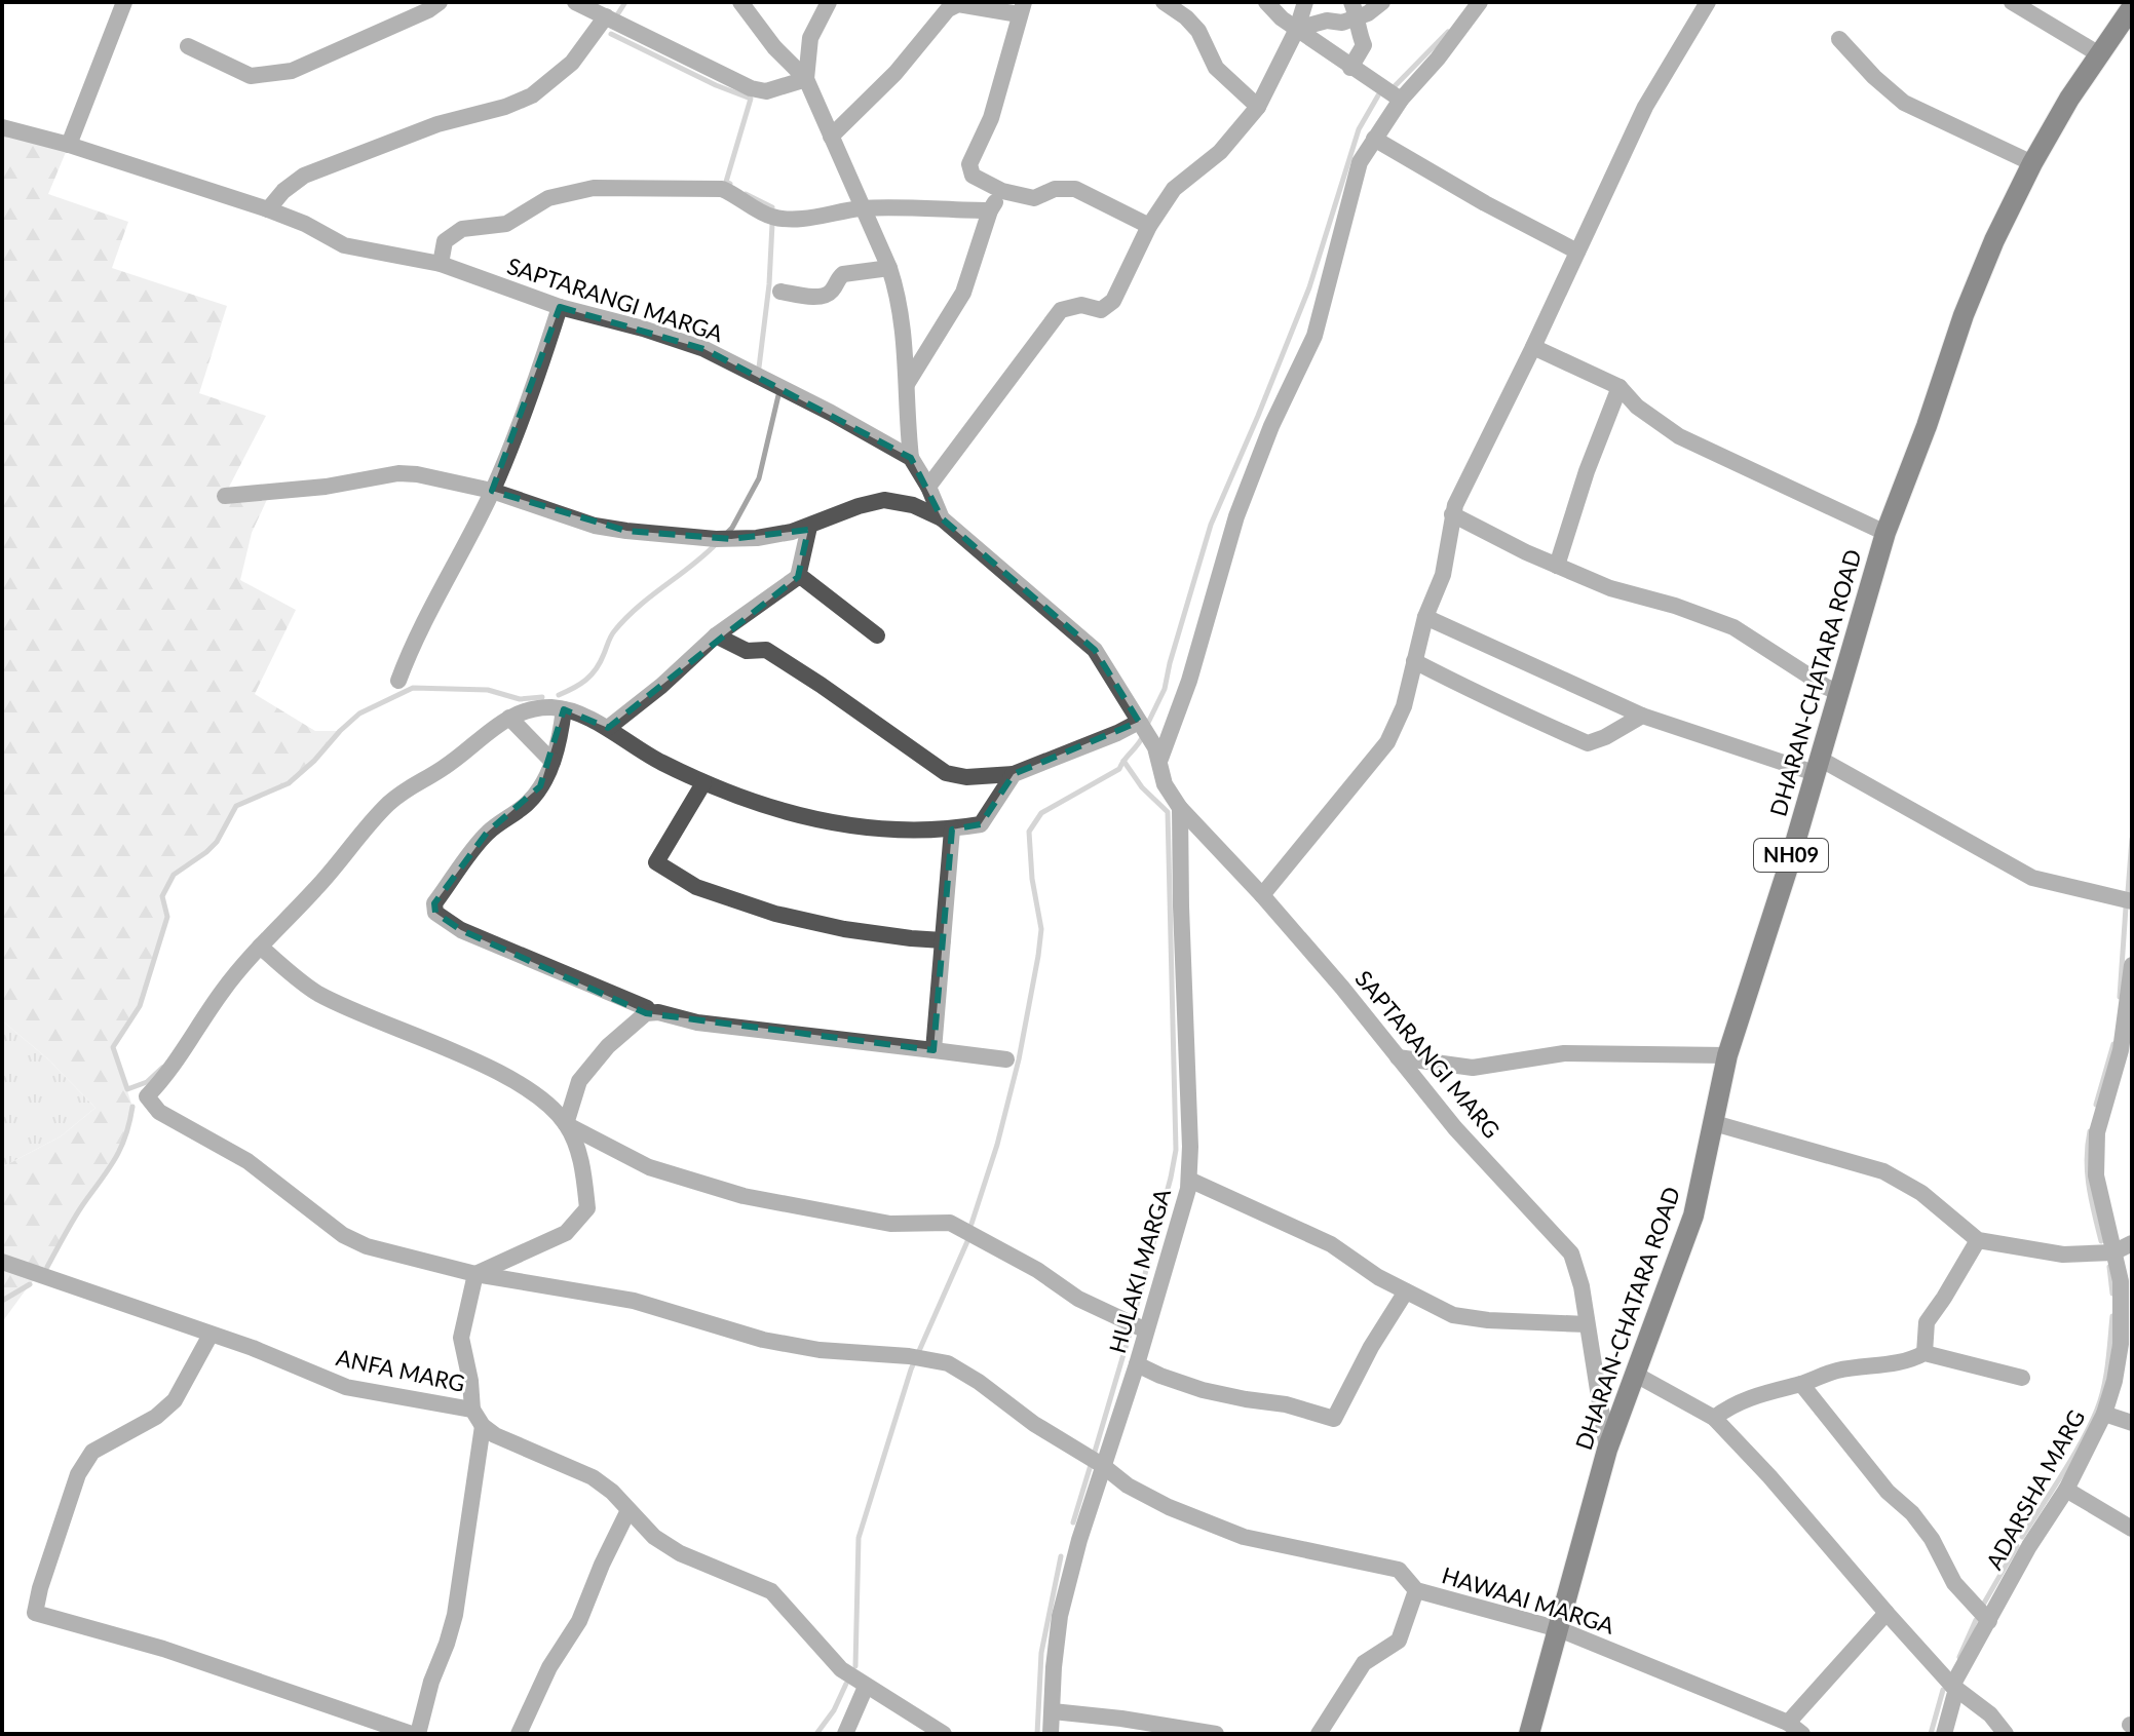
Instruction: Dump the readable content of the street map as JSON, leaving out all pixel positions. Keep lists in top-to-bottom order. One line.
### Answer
{"streets":{"main road":["DHARAN-CHATARA ROAD","NH09"],"street":["SAPTARANGI MARGA","SAPTARANGI MARG","HULAKI MARGA","ANFA MARG","ADARSHA MARG","HAWAAI MARGA"]},"crossings":[["SAPTARANGI MARGA","SAPTARANGI MARG"],["DHARAN-CHATARA ROAD","SAPTARANGI MARG"],["DHARAN-CHATARA ROAD","HAWAAI MARGA"],["SAPTARANGI MARG","HULAKI MARGA"],["HULAKI MARGA","HAWAAI MARGA"]]}
